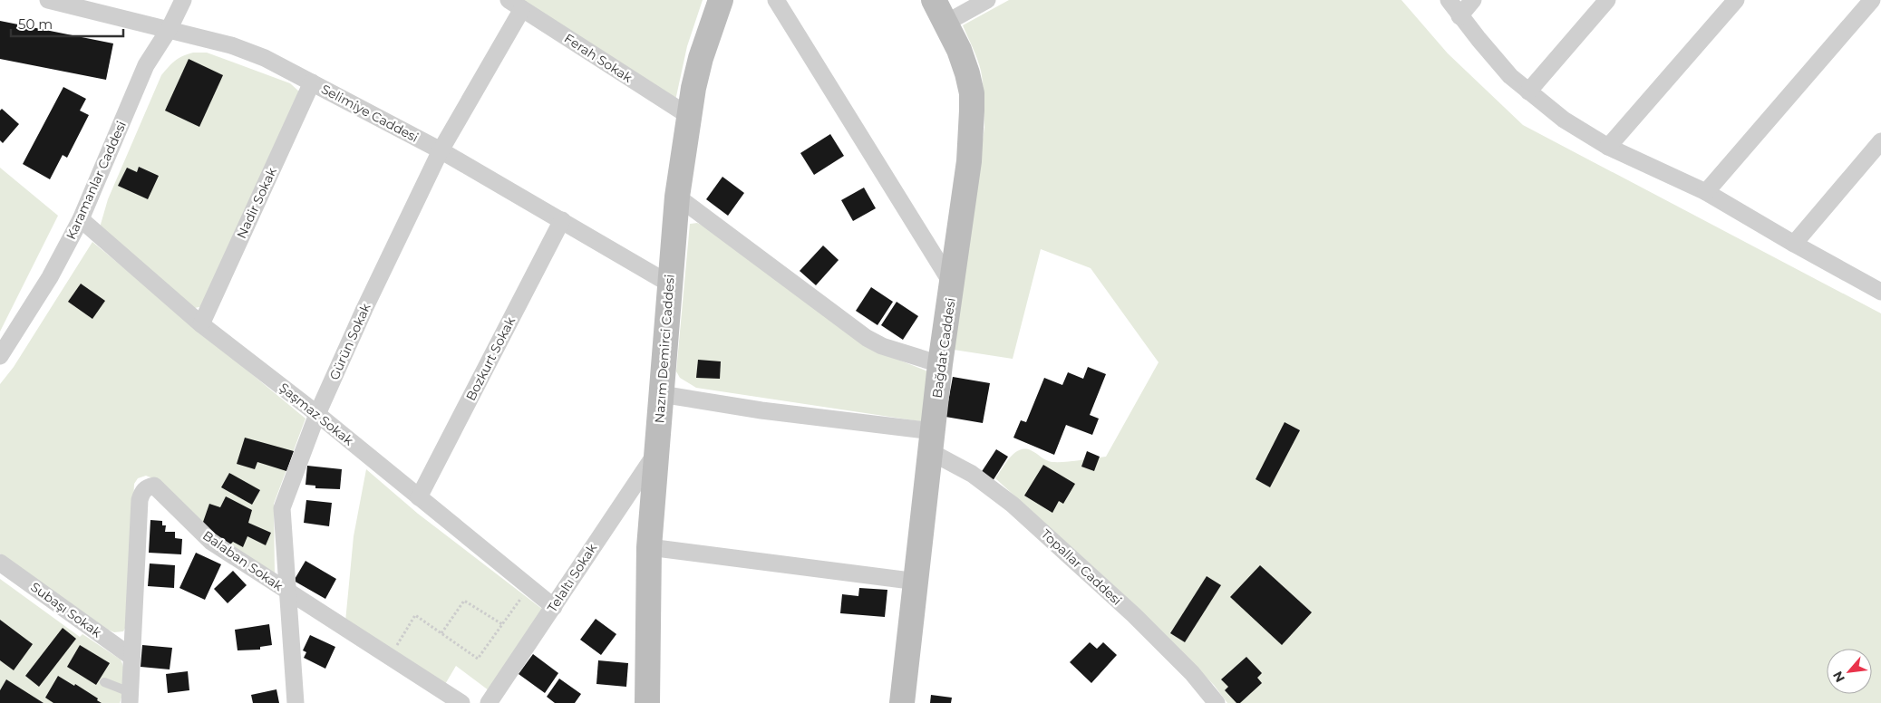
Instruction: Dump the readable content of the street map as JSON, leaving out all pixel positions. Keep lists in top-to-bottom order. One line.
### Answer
{"streets":{"main road":["Bağdat Caddesi","Nazım Demirci Caddesi"],"street":["Ferah Sokak","Selimiye Caddesi","Karamanlar Caddesi","Nadir Sokak","Gürün Sokak","Bozkurt Sokak","Şaşmaz Sokak","Balaban Sokak","Topallar Caddesi","Telaltı Sokak","Subaşı Sokak"]},"crossings":[["Ferah Sokak","Gürün Sokak"],["Ferah Sokak","Nazım Demirci Caddesi"],["Selimiye Caddesi","Karamanlar Caddesi"],["Selimiye Caddesi","Nadir Sokak"],["Selimiye Caddesi","Gürün Sokak"],["Selimiye Caddesi","Nazım Demirci Caddesi"],["Selimiye Caddesi","Bozkurt Sokak"],["Karamanlar Caddesi","Şaşmaz Sokak"],["Nadir Sokak","Şaşmaz Sokak"],["Gürün Sokak","Şaşmaz Sokak"],["Gürün Sokak","Balaban Sokak"],["Bağdat Caddesi","Topallar Caddesi"],["Nazım Demirci Caddesi","Telaltı Sokak"],["Bozkurt Sokak","Şaşmaz Sokak"],["Şaşmaz Sokak","Telaltı Sokak"],["Balaban Sokak","Subaşı Sokak"]],"scale_bar":"50 m","north":"bottom left"}
